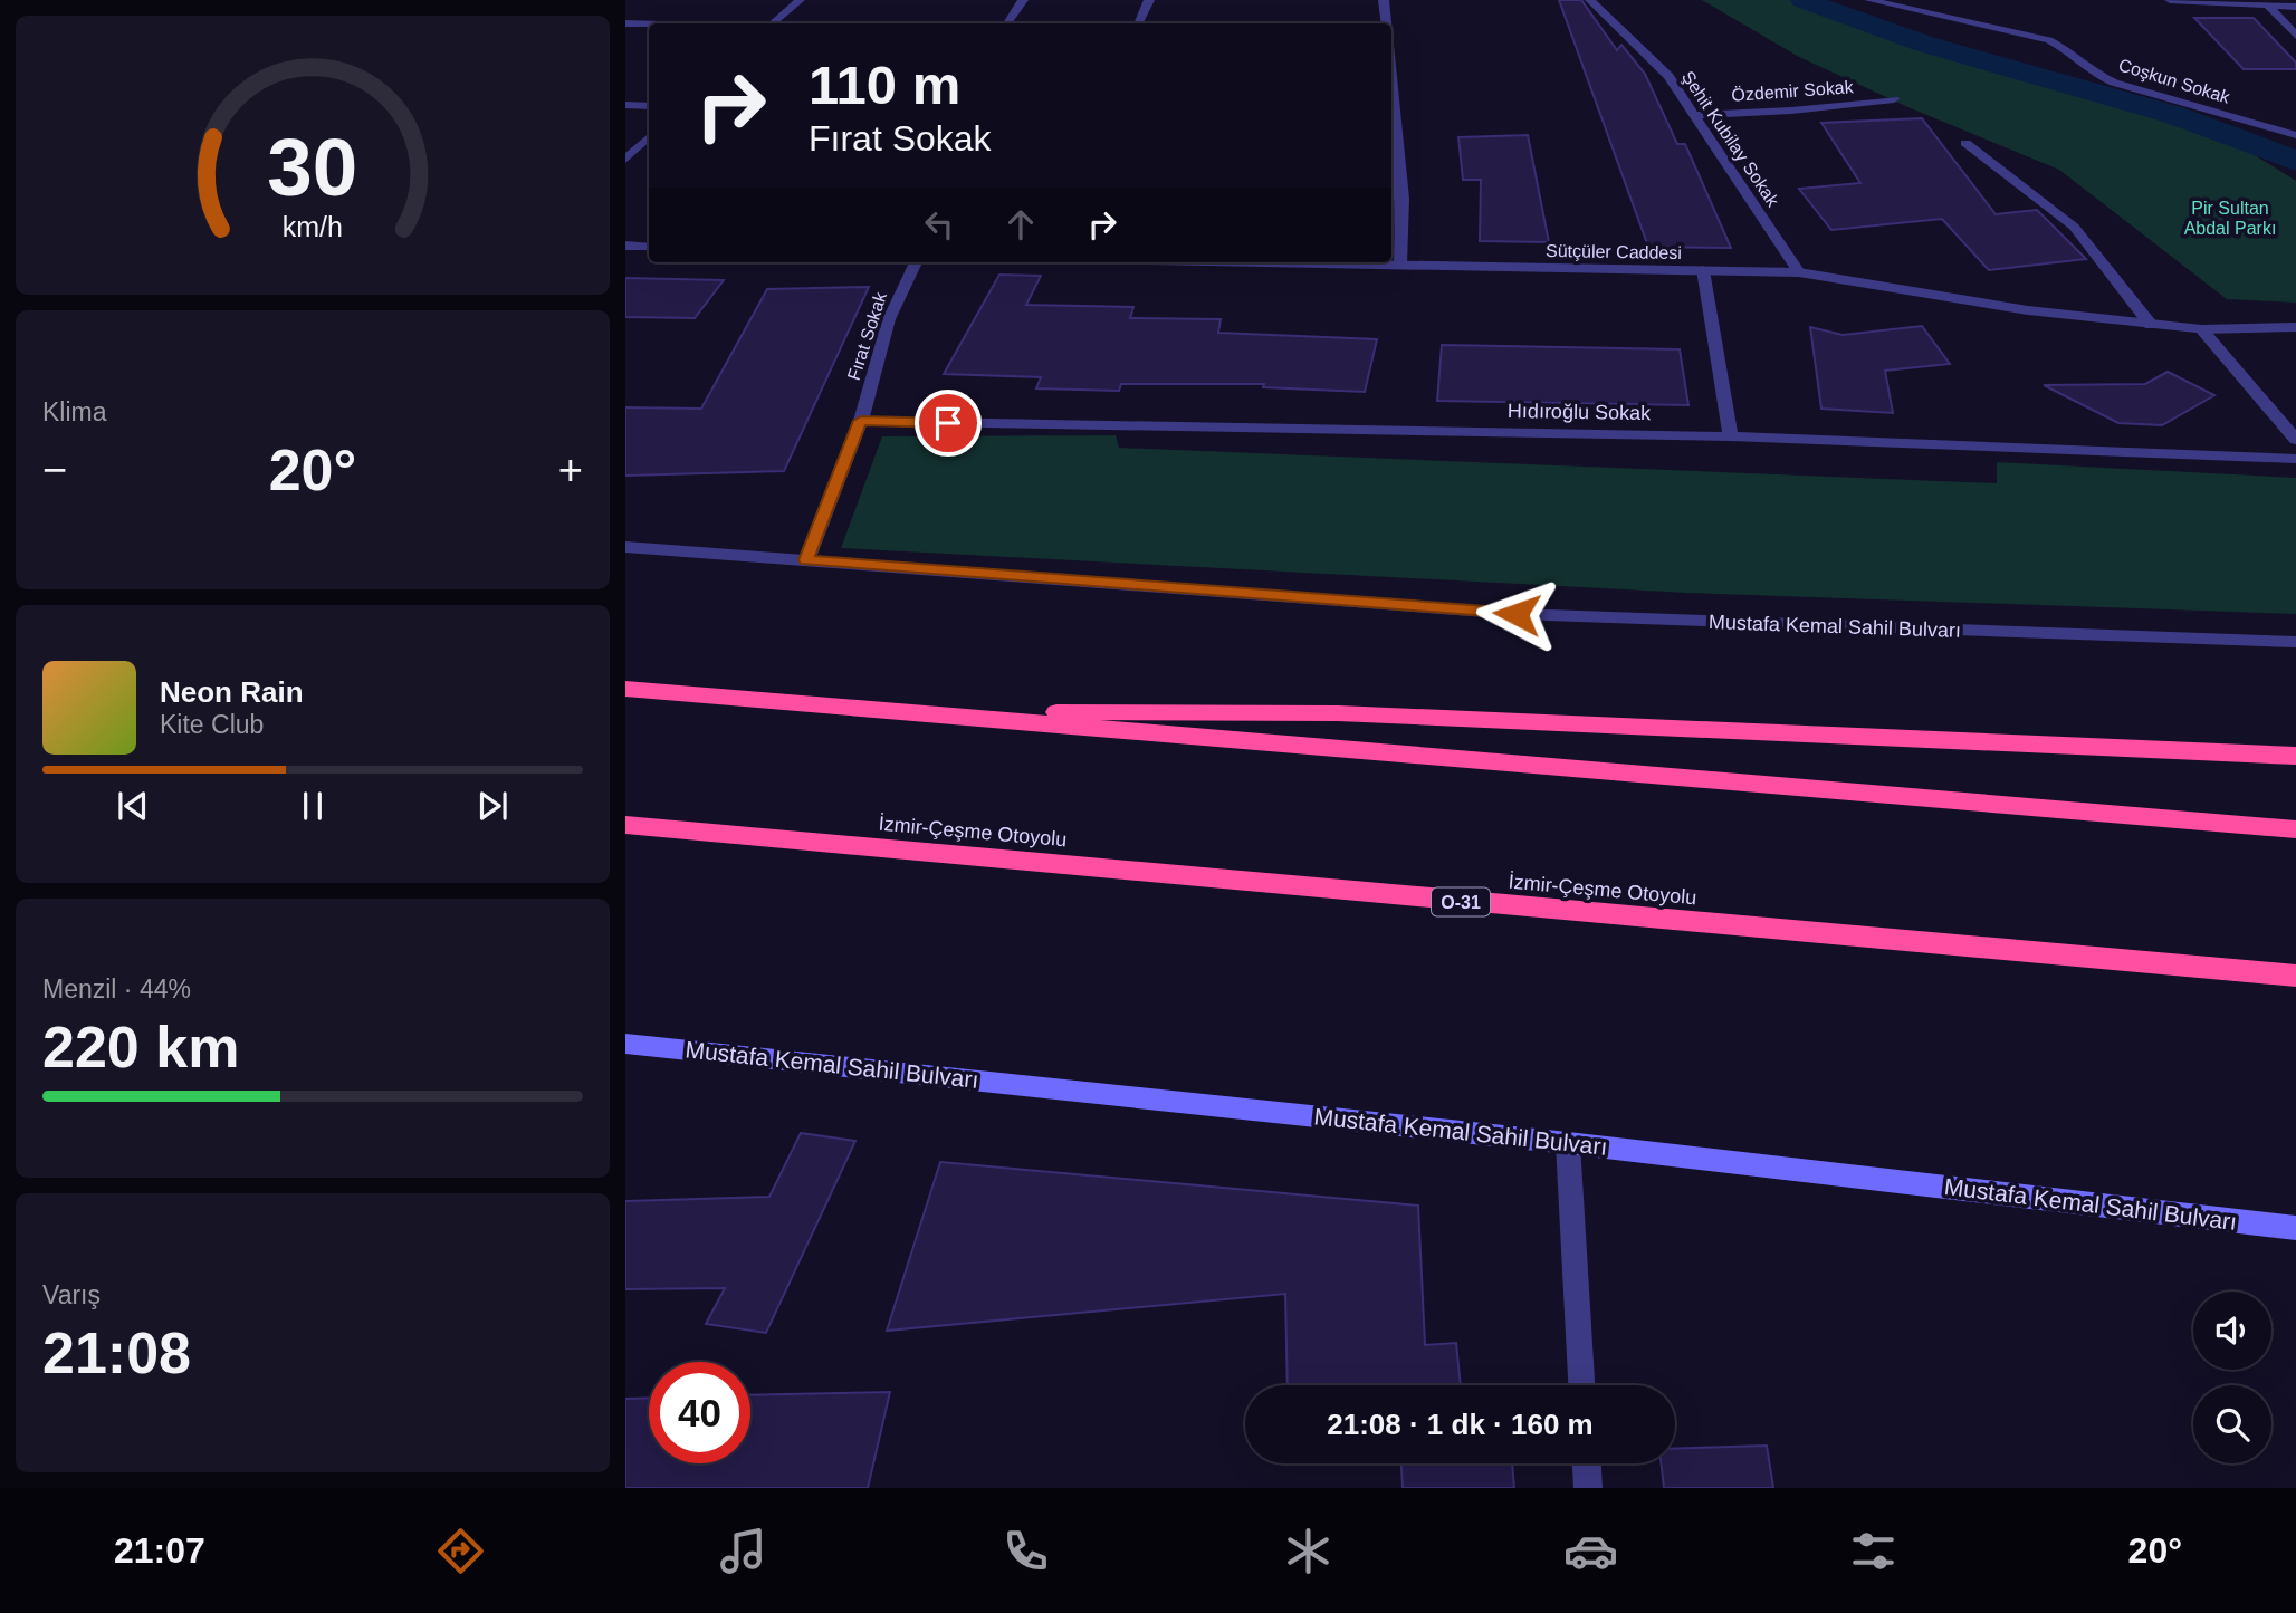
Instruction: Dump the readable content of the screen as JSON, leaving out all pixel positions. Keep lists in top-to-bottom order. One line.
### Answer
{"streets":{"highway":["İzmir-Çeşme Otoyolu","O-31"],"main road":["Mustafa Kemal Sahil Bulvarı"],"street":["Coşkun Sokak","Özdemir Sokak","Şehit Kubilay Sokak","Sütçüler Caddesi","Fırat Sokak","Hıdıroğlu Sokak"]},"crossings":[["Özdemir Sokak","Şehit Kubilay Sokak"],["Şehit Kubilay Sokak","Sütçüler Caddesi"],["Fırat Sokak","Hıdıroğlu Sokak"],["Fırat Sokak","Mustafa Kemal Sahil Bulvarı"]],"parks":["Pir Sultan Abdal Parkı"],"page":{"turn":["110 m","Fırat Sokak"],"tile":["Klima",["Menzil · 44%","220 km"],["Varış","21:08"]],"heat":["−","20°","+"],"song":["Neon Rain","Kite Club"],"limit":"40","trip":"21:08 · 1 dk · 160 m","tabs":["21:07","20°"],"gauge":["30","km/h"]}}
